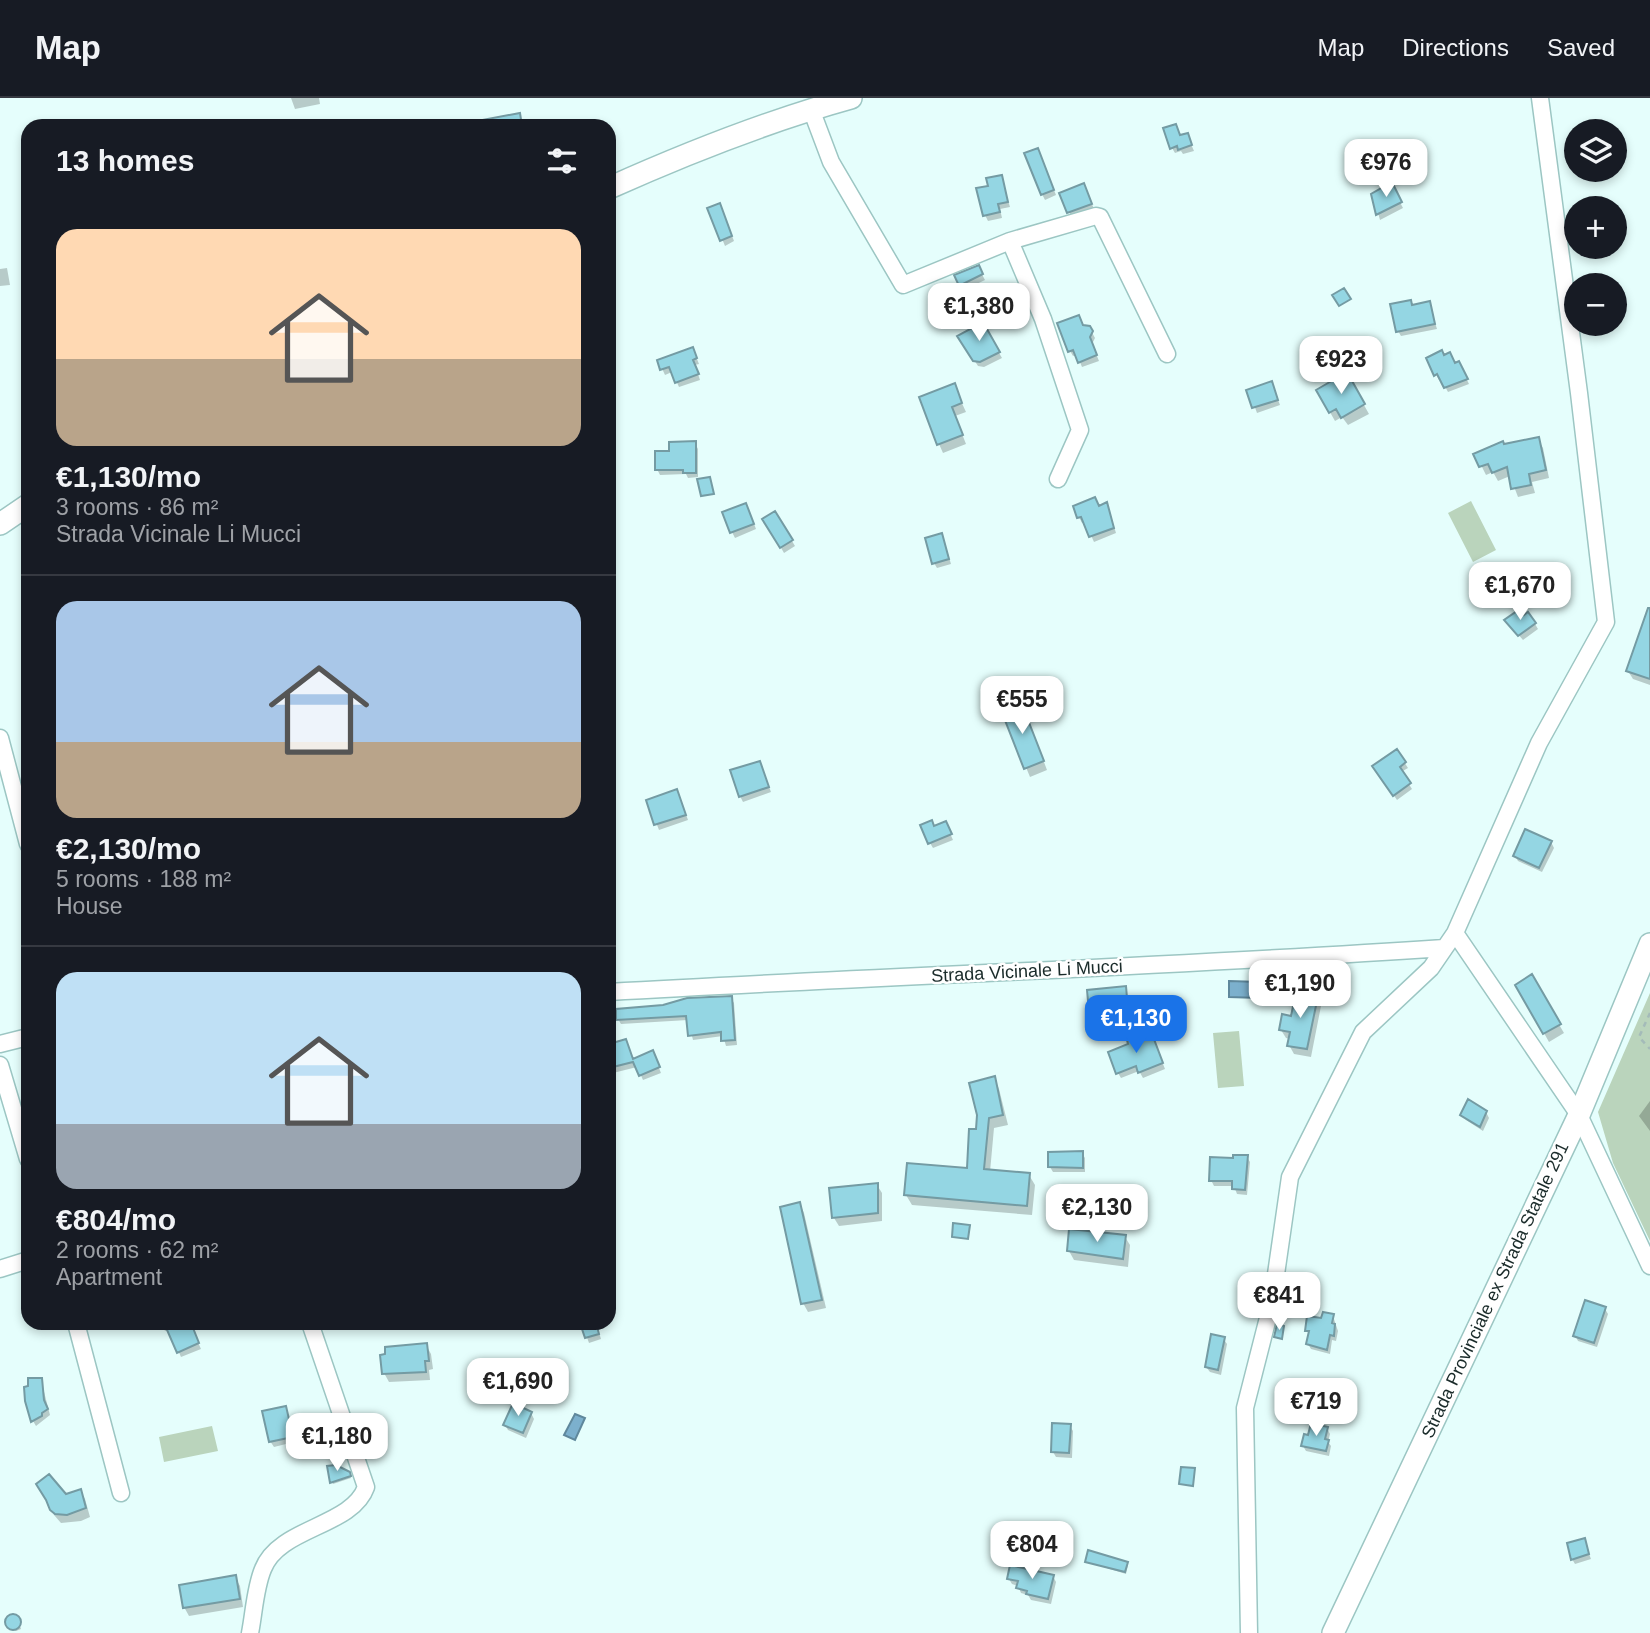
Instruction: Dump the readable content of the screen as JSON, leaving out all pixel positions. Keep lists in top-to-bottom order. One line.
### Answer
{"streets":{"street":["Strada Vicinale Li Mucci","Strada Provinciale ex Strada Statale 291"]},"page":{"header":"Map","nav":["Map","Directions","Saved"],"map_buttons":["+","−"],"heading":"13 homes","price":["€976","€1,380","€923","€1,670","€555","€1,190","€1,130","€2,130","€841","€1,690","€719","€1,180","€804"],"list":[{"name":"€1,130/mo","note":"3 rooms · 86 m² · Strada Vicinale Li Mucci"},{"name":"€2,130/mo","note":"5 rooms · 188 m² · House"},{"name":"€804/mo","note":"2 rooms · 62 m² · Apartment"}]}}
